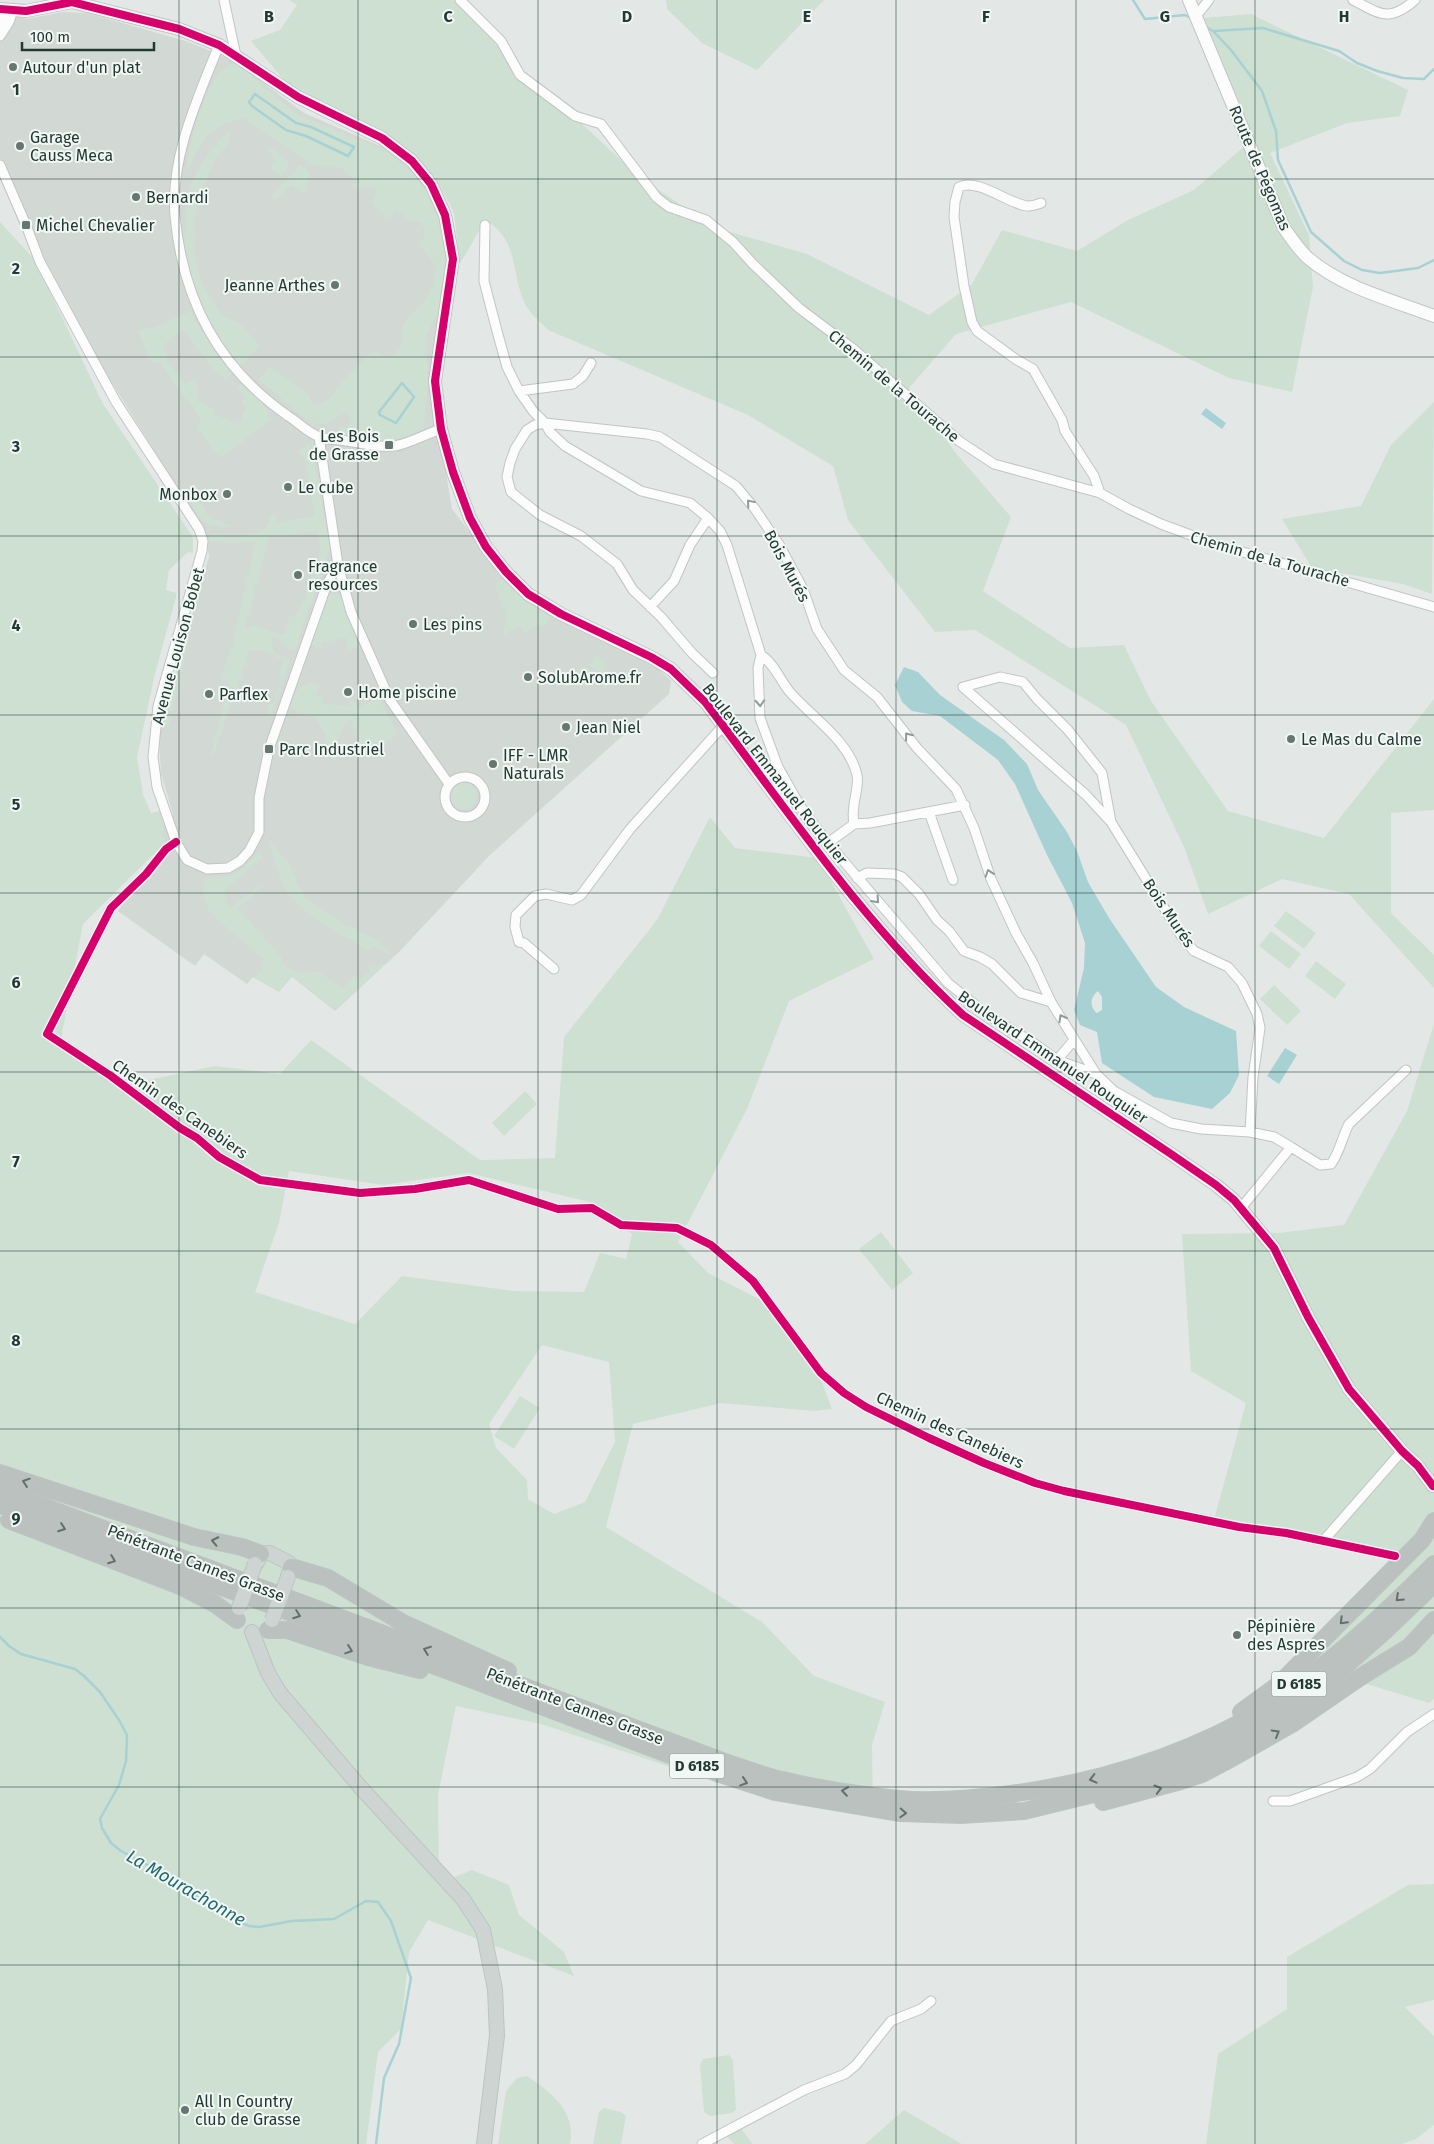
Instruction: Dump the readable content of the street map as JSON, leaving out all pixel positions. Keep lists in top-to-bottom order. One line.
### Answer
{"streets":{"highway":["Pénétrante Cannes Grasse","D 6185"],"street":["Route de Pégomas","Chemin de la Tourache","Bois Murés","Avenue Louison Bobet","Boulevard Emmanuel Rouquier","Chemin des Canebiers"]},"crossings":[["Avenue Louison Bobet","Chemin des Canebiers"]],"water":["La Mourachonne"],"places":{"other":["Autour d'un plat","Garage Causs Meca","Bernardi","Jeanne Arthes","Le cube","Monbox","Fragrance resources","Les pins","SolubArome.fr","Home piscine","Parflex","Jean Niel","Le Mas du Calme","IFF - LMR Naturals","Pépinière des Aspres","All In Country club de Grasse"],"transit":["Michel Chevalier","Les Bois de Grasse","Parc Industriel"]},"scale_bar":"100 m","grid":{"columns":["B","C","D","E","F","G","H"],"rows":["1","2","3","4","5","6","7","8","9"]}}
